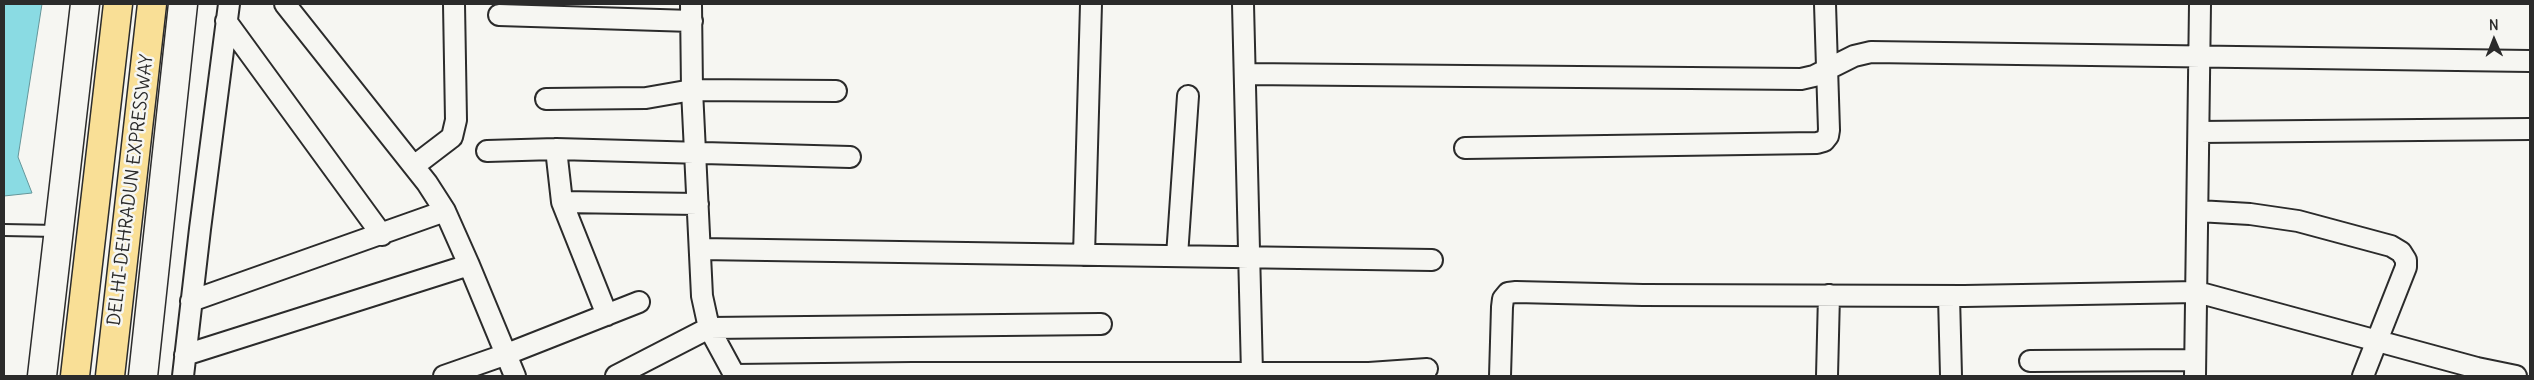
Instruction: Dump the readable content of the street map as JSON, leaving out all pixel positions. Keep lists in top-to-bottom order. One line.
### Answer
{"streets":{"highway":["DELHI-DEHRADUN EXPRESSWAY"]},"north":"top"}
